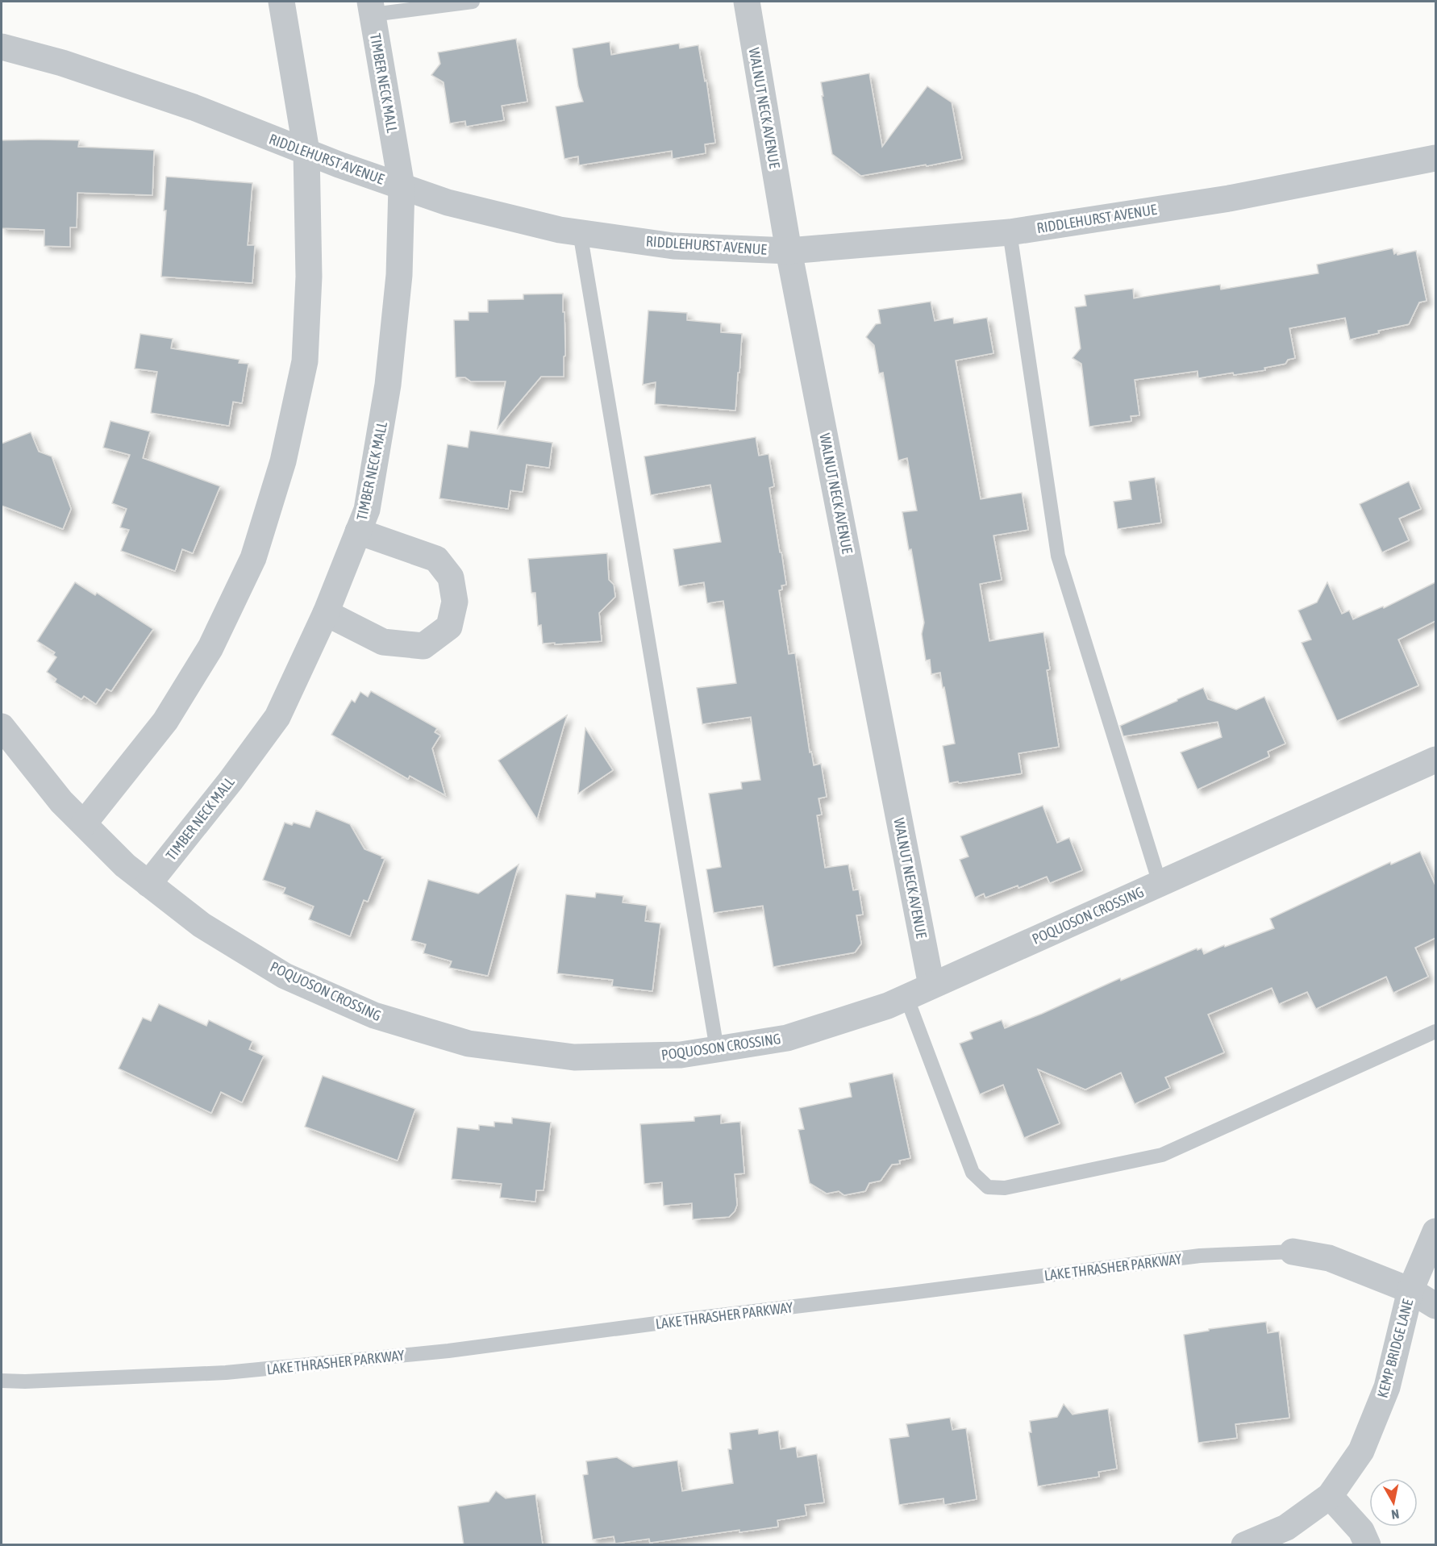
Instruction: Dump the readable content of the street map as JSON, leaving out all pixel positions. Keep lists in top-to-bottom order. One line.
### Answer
{"streets":{"street":["TIMBER NECK MALL","WALNUT NECK AVENUE","RIDDLEHURST AVENUE","POQUOSON CROSSING","LAKE THRASHER PARKWAY","KEMP BRIDGE LANE"]},"crossings":[["TIMBER NECK MALL","RIDDLEHURST AVENUE"],["TIMBER NECK MALL","POQUOSON CROSSING"],["WALNUT NECK AVENUE","RIDDLEHURST AVENUE"],["WALNUT NECK AVENUE","POQUOSON CROSSING"],["LAKE THRASHER PARKWAY","KEMP BRIDGE LANE"]],"north":"bottom"}
